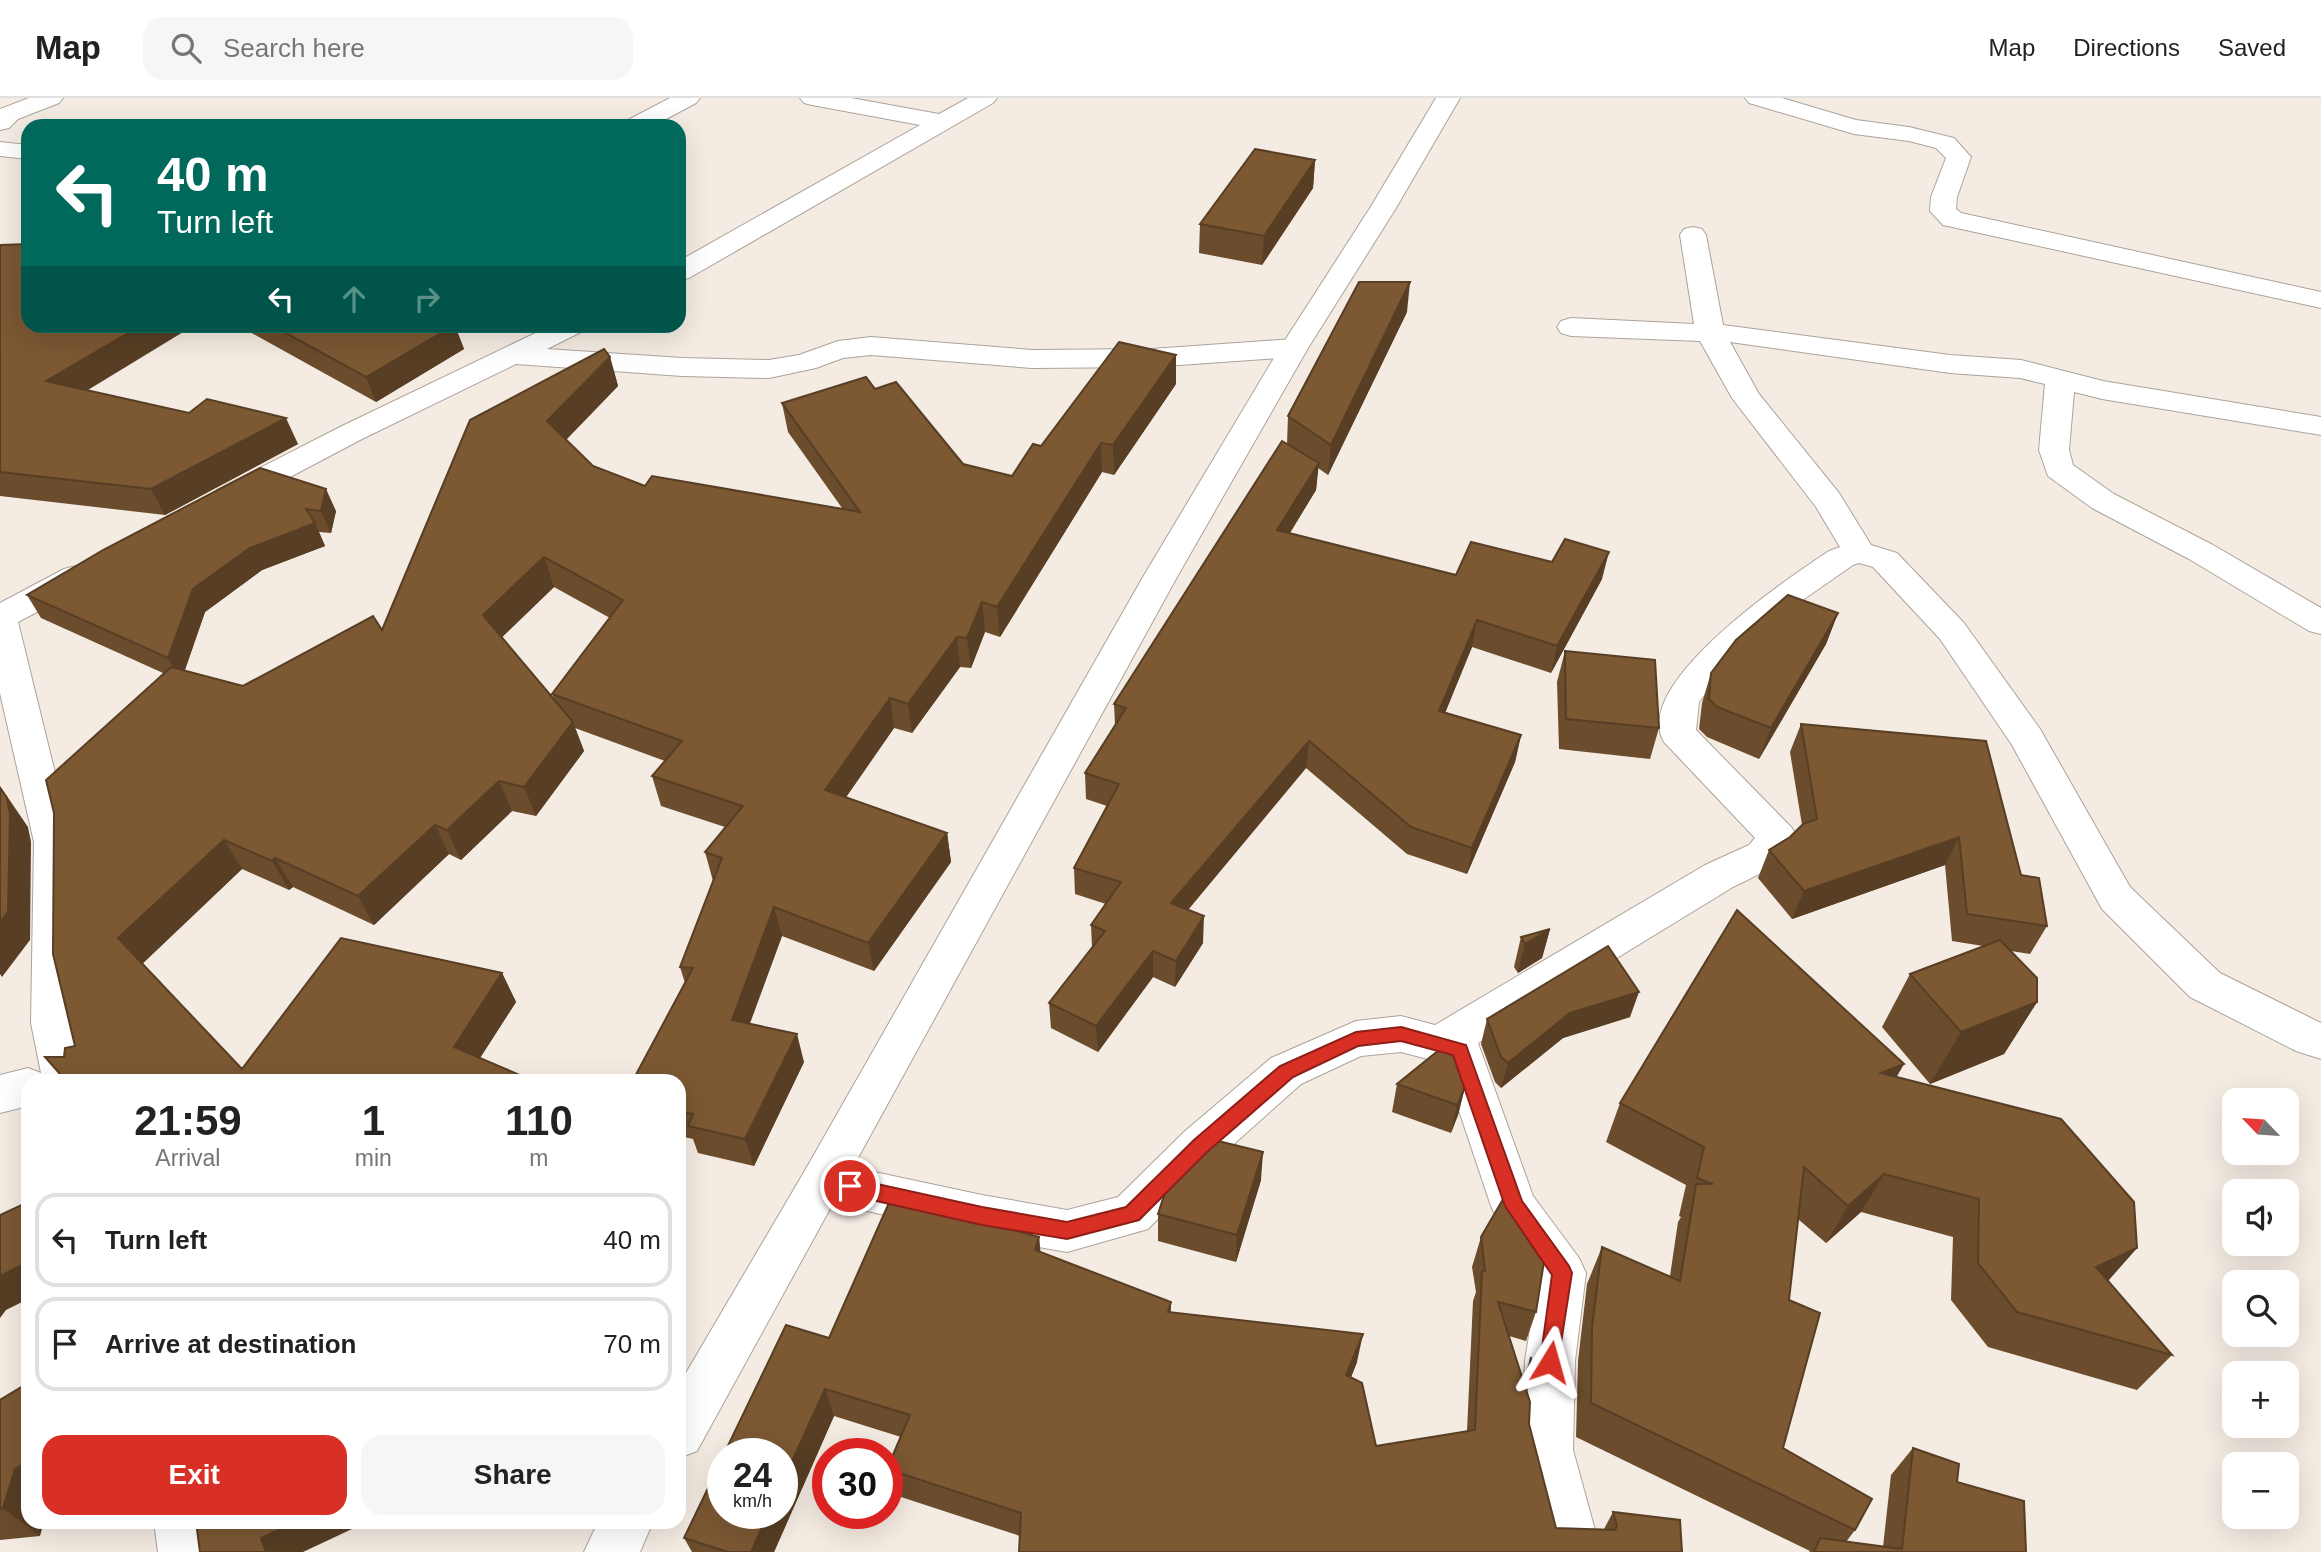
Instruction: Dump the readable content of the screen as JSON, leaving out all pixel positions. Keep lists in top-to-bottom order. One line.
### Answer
{"north":"top left","page":{"header":"Map","search":"Search here","nav":["Map","Directions","Saved"],"turn":["40 m","Turn left"],"eta":["21:59","Arrival","1","min","110","m"],"map_buttons":["+","−"],"list":[{"name":"Turn left","value":"40 m"},{"name":"Arrive at destination","value":"70 m"}],"buttons":["Exit","Share"],"speed":"24 km/h","limit":"30"}}
